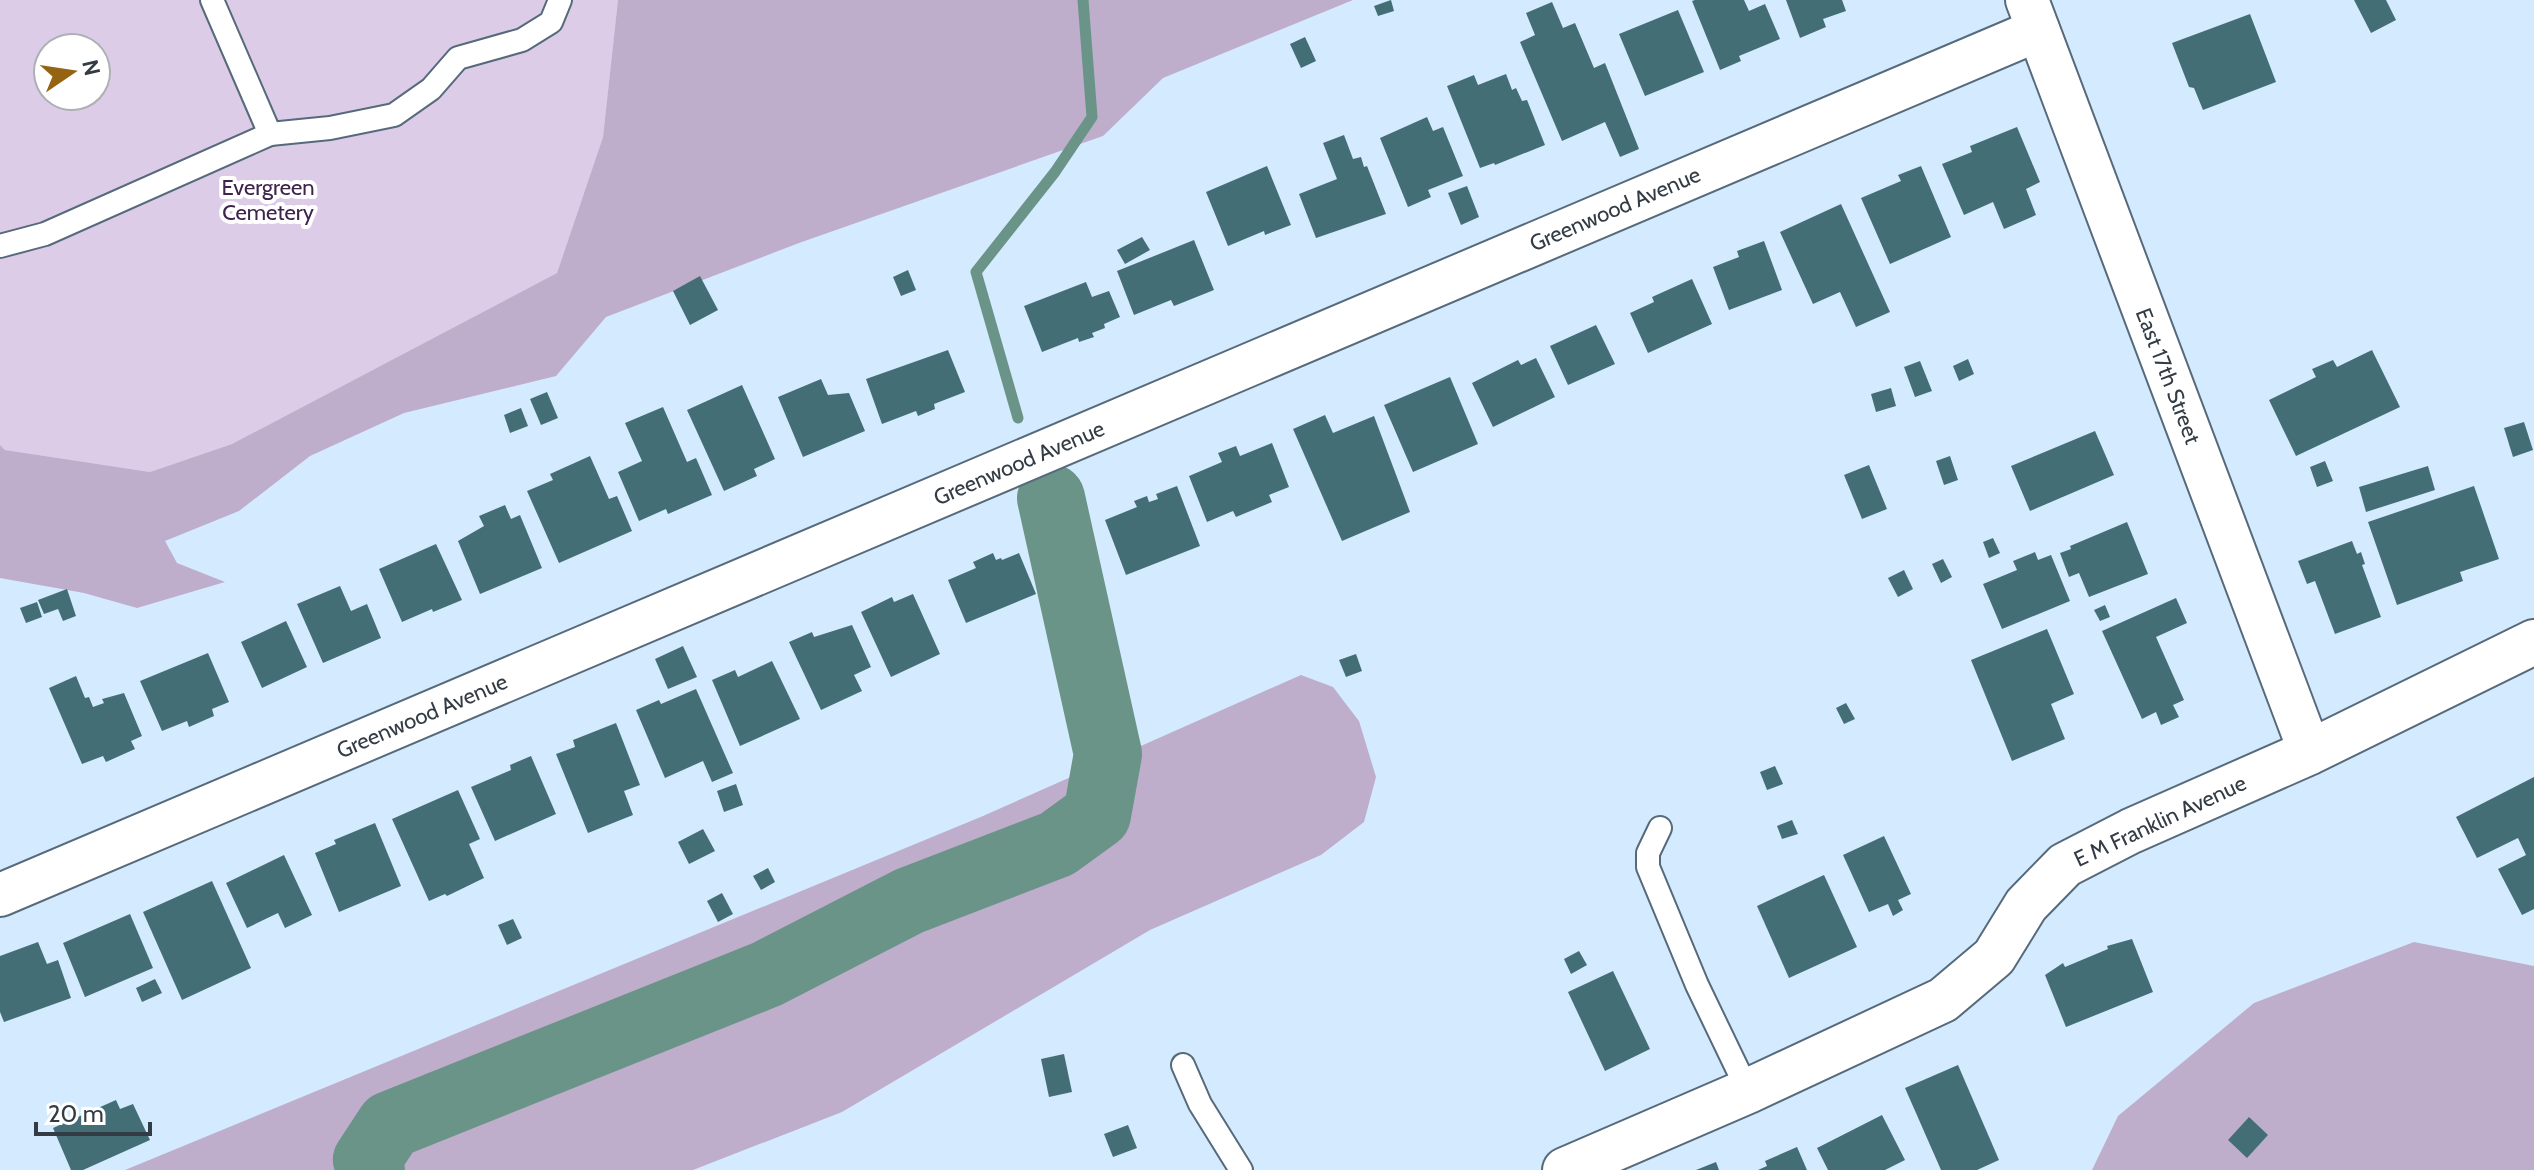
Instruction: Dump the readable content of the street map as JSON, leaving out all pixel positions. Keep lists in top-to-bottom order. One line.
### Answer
{"streets":{"street":["Greenwood Avenue","East 17th Street","E M Franklin Avenue"]},"crossings":[["Greenwood Avenue","East 17th Street"],["East 17th Street","E M Franklin Avenue"]],"parks":["Evergreen Cemetery"],"scale_bar":"20 m","north":"right"}
